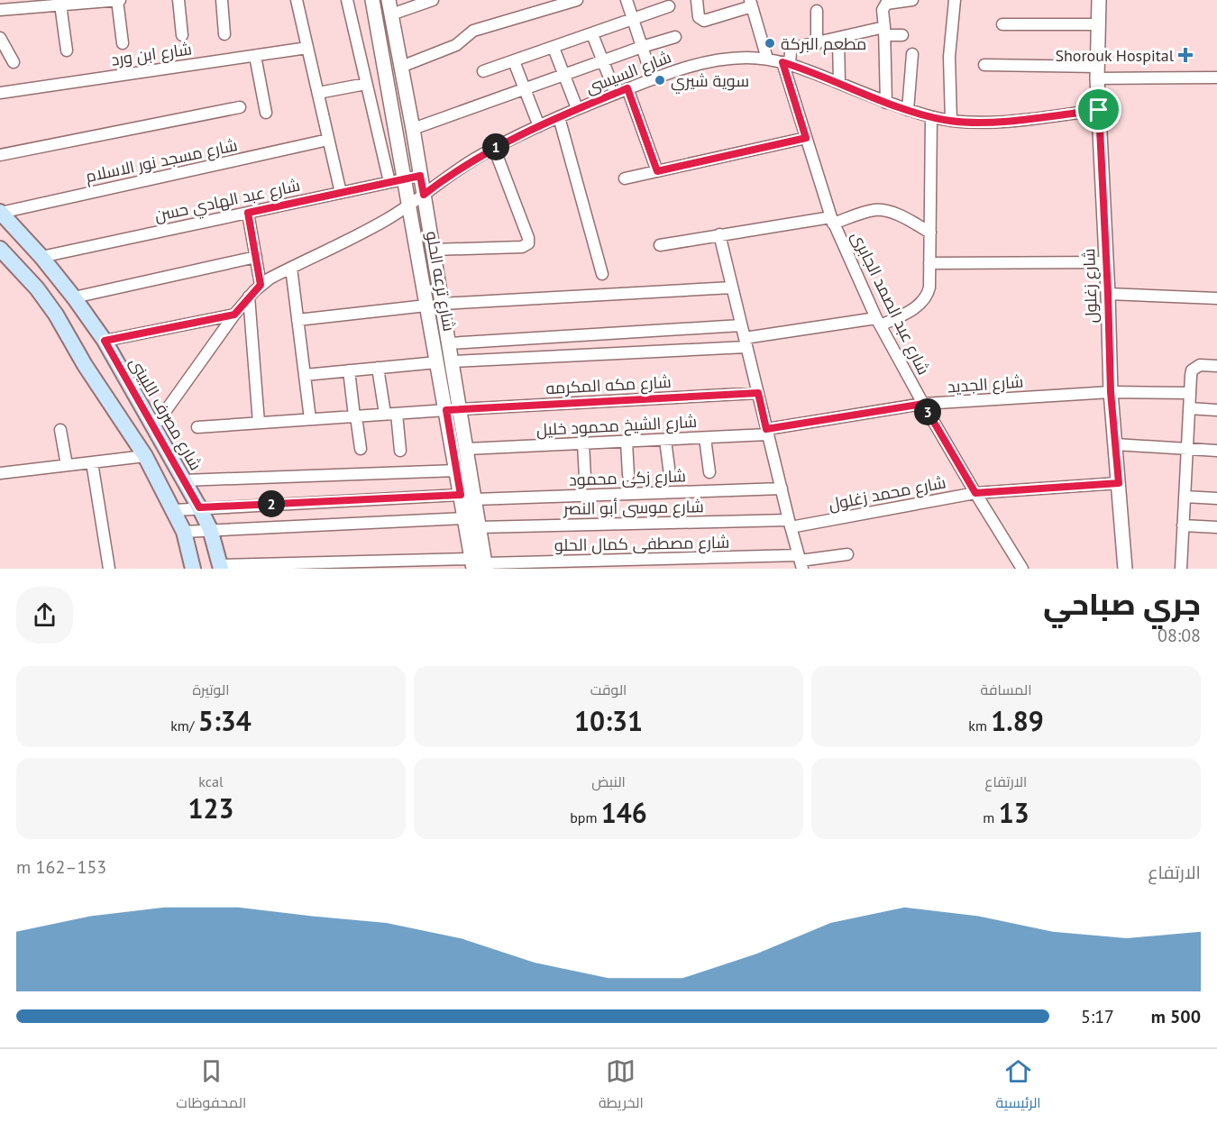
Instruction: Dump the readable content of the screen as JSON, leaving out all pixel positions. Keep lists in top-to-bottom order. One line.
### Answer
{"streets":{"main road":["شارع مصرف اللبينى"],"street":["شارع ابن ورد","شارع السيسى","شارع مسجد نور الاسلام","شارع عبد الهادي حسن","شارع ترعه الحلو","شارع زغلول","شارع عبد الصمد الجابرى","شارع الجديد","شارع مكه المكرمه","شارع الشيخ محمود خليل","شارع زكى محمود","شارع محمد زغلول","شارع موسى أبو النصر","شارع مصطفى كمال الحلو"]},"crossings":[["شارع السيسى","شارع ترعه الحلو"],["شارع السيسى","شارع زغلول"],["شارع السيسى","شارع عبد الصمد الجابرى"],["شارع السيسى","شارع مصرف اللبينى"],["شارع مسجد نور الاسلام","شارع مصرف اللبينى"],["شارع عبد الهادي حسن","شارع ترعه الحلو"],["شارع عبد الهادي حسن","شارع مصرف اللبينى"],["شارع ترعه الحلو","شارع مكه المكرمه"],["شارع ترعه الحلو","شارع الشيخ محمود خليل"],["شارع ترعه الحلو","شارع زكى محمود"],["شارع ترعه الحلو","شارع موسى أبو النصر"],["شارع ترعه الحلو","شارع مصطفى كمال الحلو"],["شارع زغلول","شارع الجديد"],["شارع زغلول","شارع محمد زغلول"],["شارع عبد الصمد الجابرى","شارع الجديد"],["شارع عبد الصمد الجابرى","شارع محمد زغلول"],["شارع الجديد","شارع الشيخ محمود خليل"],["شارع مصرف اللبينى","شارع مصطفى كمال الحلو"],["شارع محمد زغلول","شارع موسى أبو النصر"]],"places":{"other":["مطعم البركة","سوية شيري"],"health":["Shorouk Hospital"]},"page":{"pins":["1","3","2"],"heading":["جري صباحي","08:08"],"stats":[["المسافة","1.89 km"],["الوقت","10:31"],["الوتيرة","5:34 /km"],["الارتفاع","13 m"],["النبض","146 bpm"],["kcal","123"]],"chart":["الارتفاع","153–162 m"],"list":[{"name":"500 m","note":"5:17"}],"tabs":["الرئيسية","الخريطة","المحفوظات"]}}
